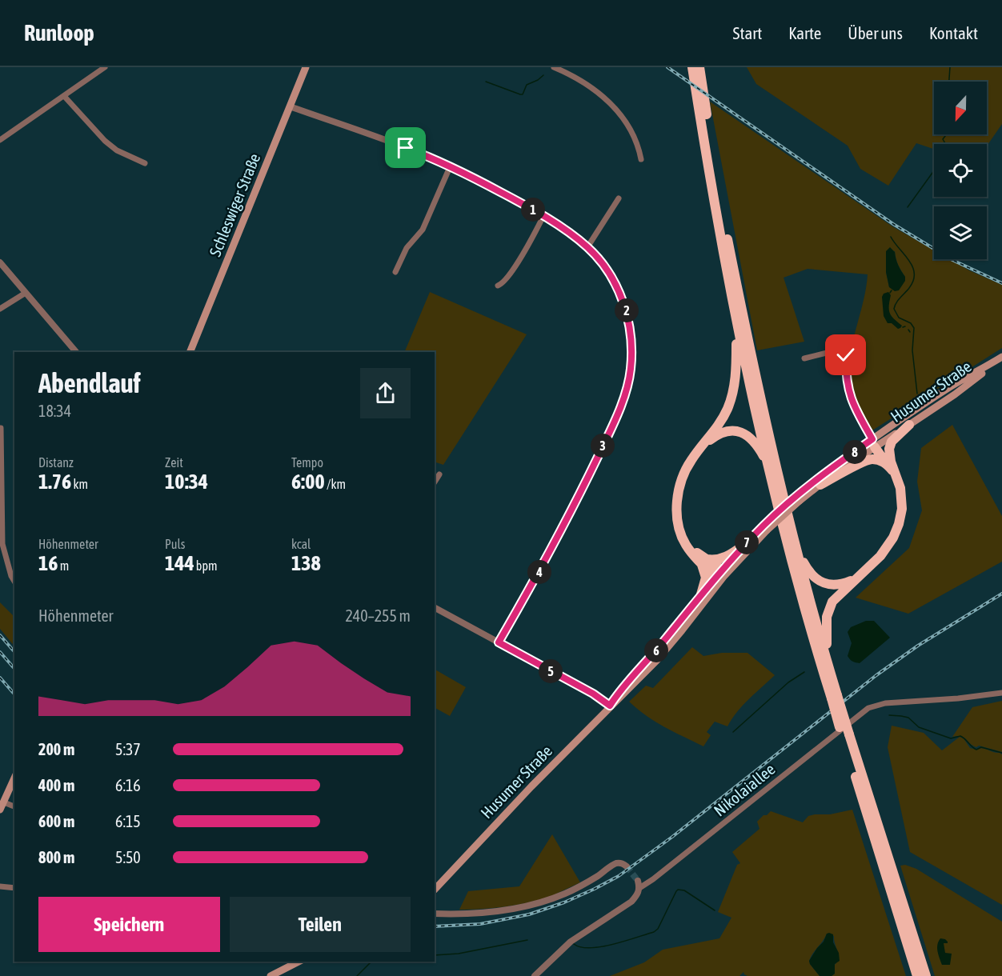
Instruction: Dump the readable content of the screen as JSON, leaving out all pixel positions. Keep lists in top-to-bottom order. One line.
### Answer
{"streets":{"main road":["Schleswiger Straße","Husumer Straße"],"street":["Nikolaiallee"]},"north":"bottom","page":{"header":"Runloop","nav":["Start","Karte","Über uns","Kontakt"],"pins":["1","2","3","8","7","4","6","5"],"heading":["Abendlauf","18:34"],"stats":[["Distanz","1.76 km"],["Zeit","10:34"],["Tempo","6:00 /km"],["Höhenmeter","16 m"],["Puls","144 bpm"],["kcal","138"]],"chart":["Höhenmeter","240–255 m"],"list":[{"name":"200 m","note":"5:37"},{"name":"400 m","note":"6:16"},{"name":"600 m","note":"6:15"},{"name":"800 m","note":"5:50"}],"buttons":["Speichern","Teilen"]}}
